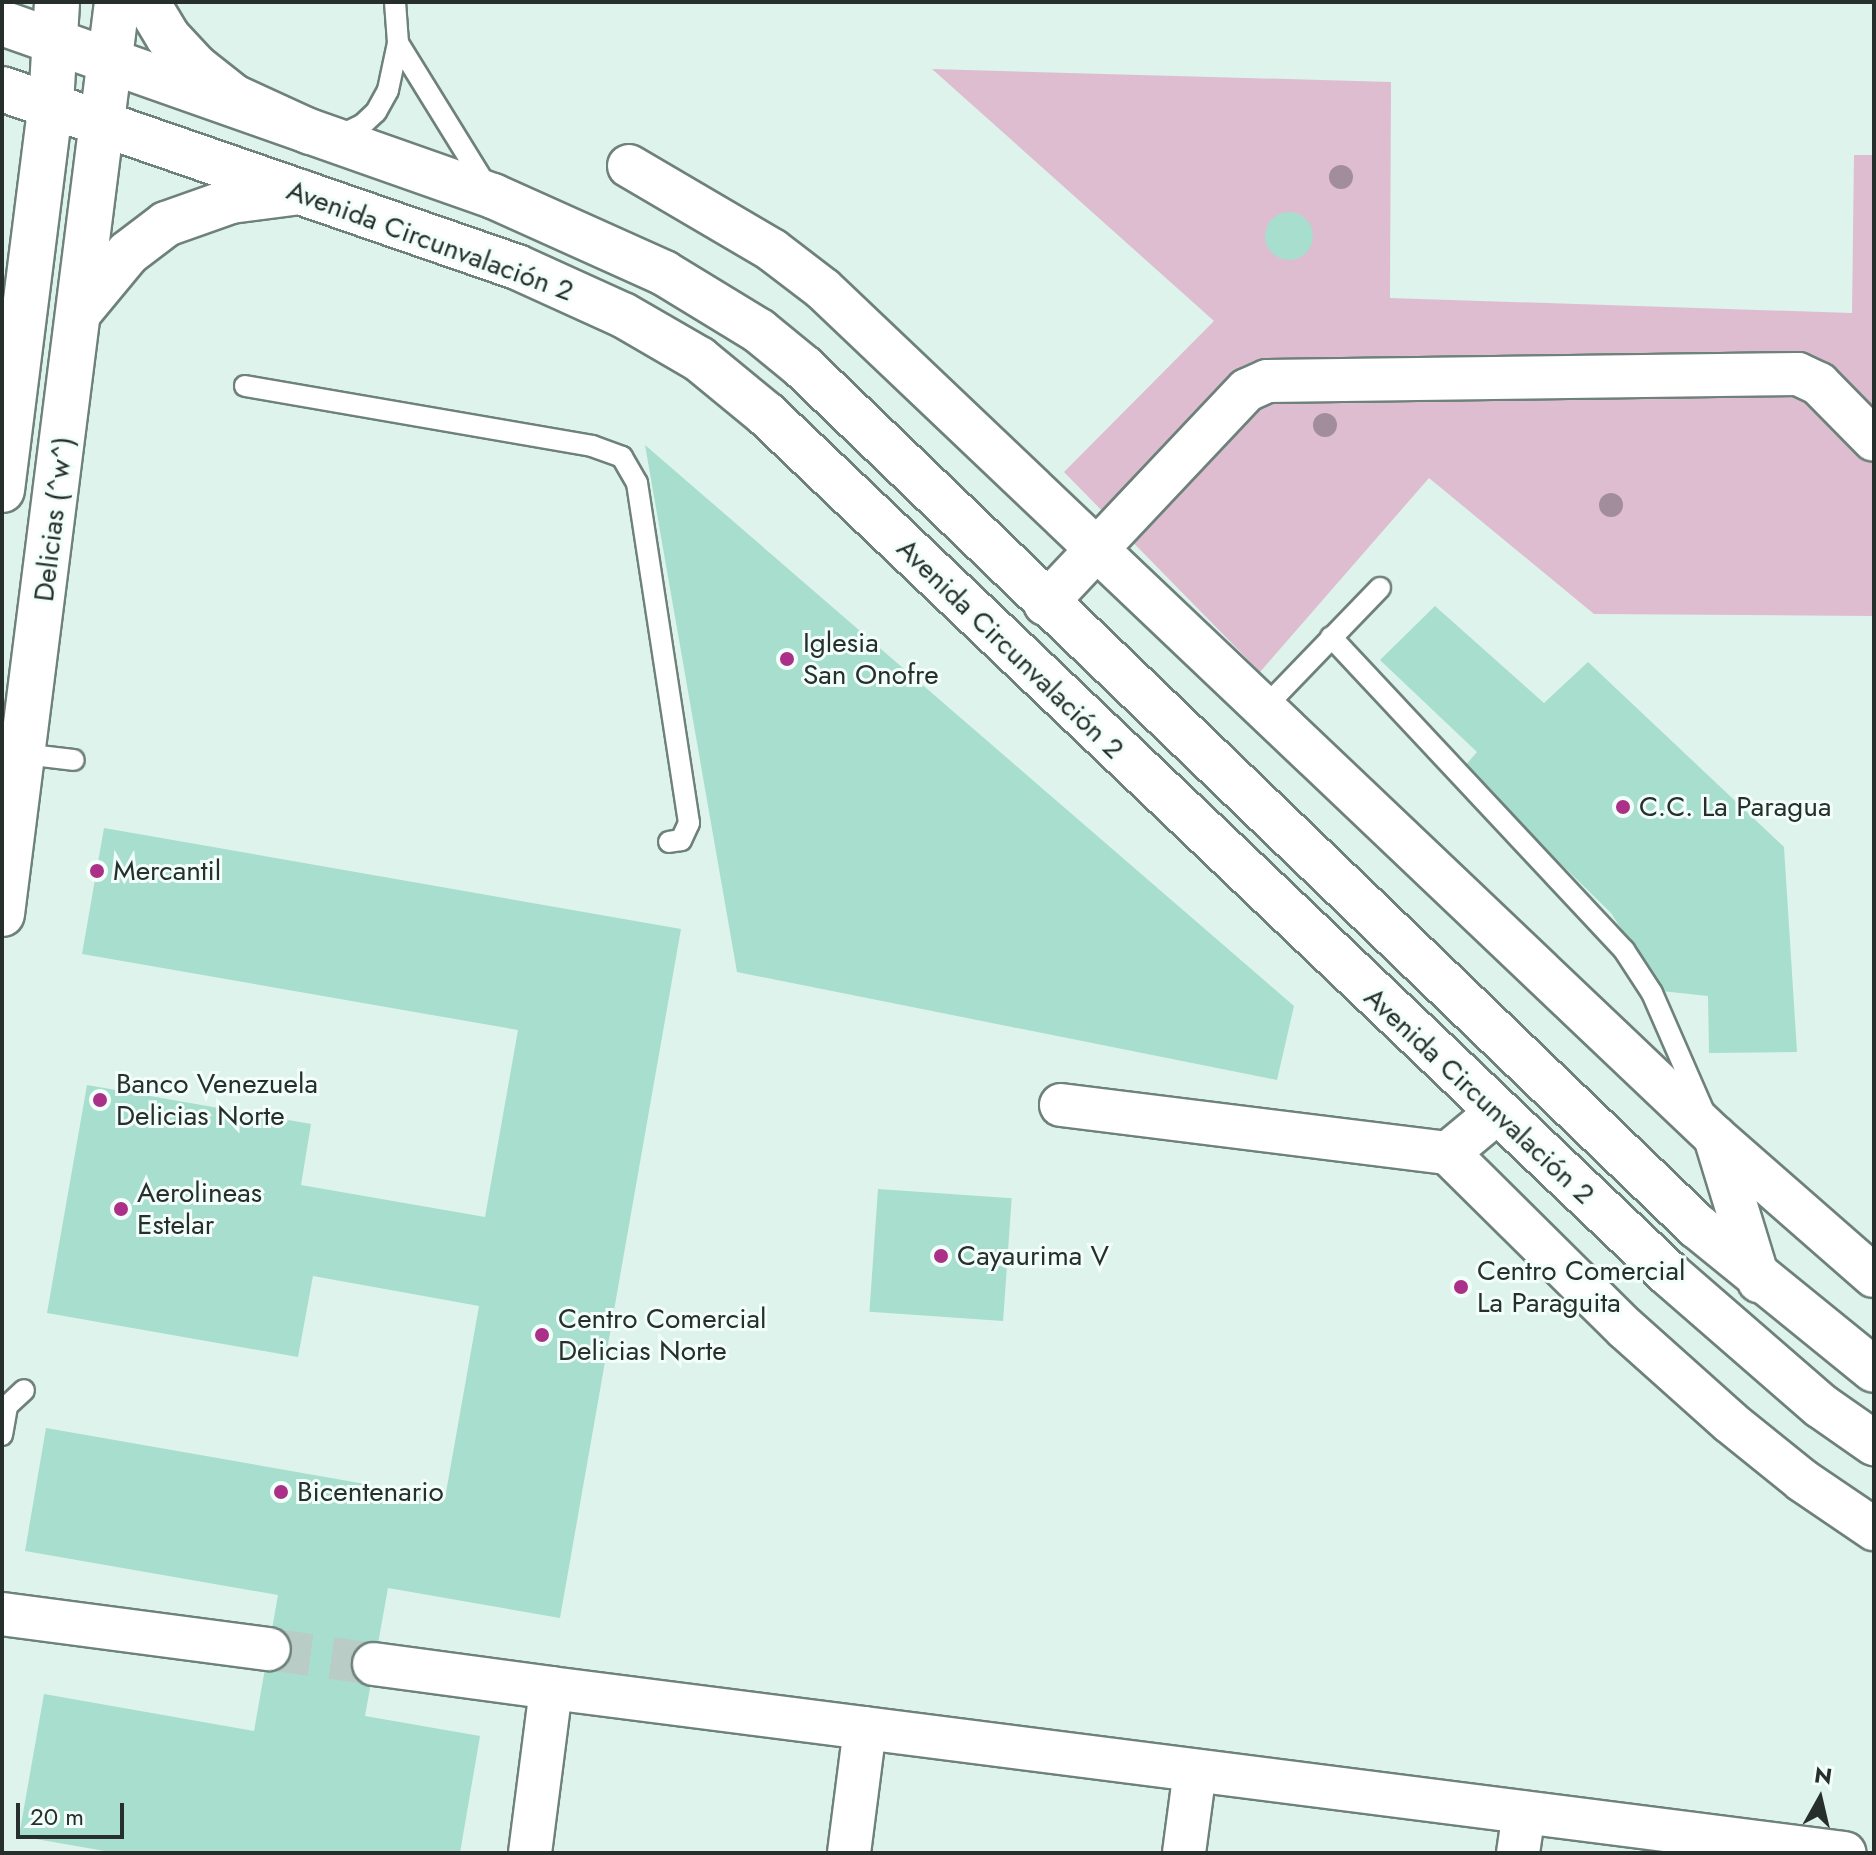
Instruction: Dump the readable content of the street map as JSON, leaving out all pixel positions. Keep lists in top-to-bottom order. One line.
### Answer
{"streets":{"main road":["Avenida Circunvalación 2","Delicias (^w^)"]},"crossings":[["Avenida Circunvalación 2","Delicias (^w^)"]],"places":["Iglesia San Onofre","C.C. La Paragua","Mercantil","Banco Venezuela Delicias Norte","Aerolineas Estelar","Cayaurima V","Centro Comercial La Paraguita","Centro Comercial Delicias Norte","Bicentenario"],"scale_bar":"20 m","north":"top"}
